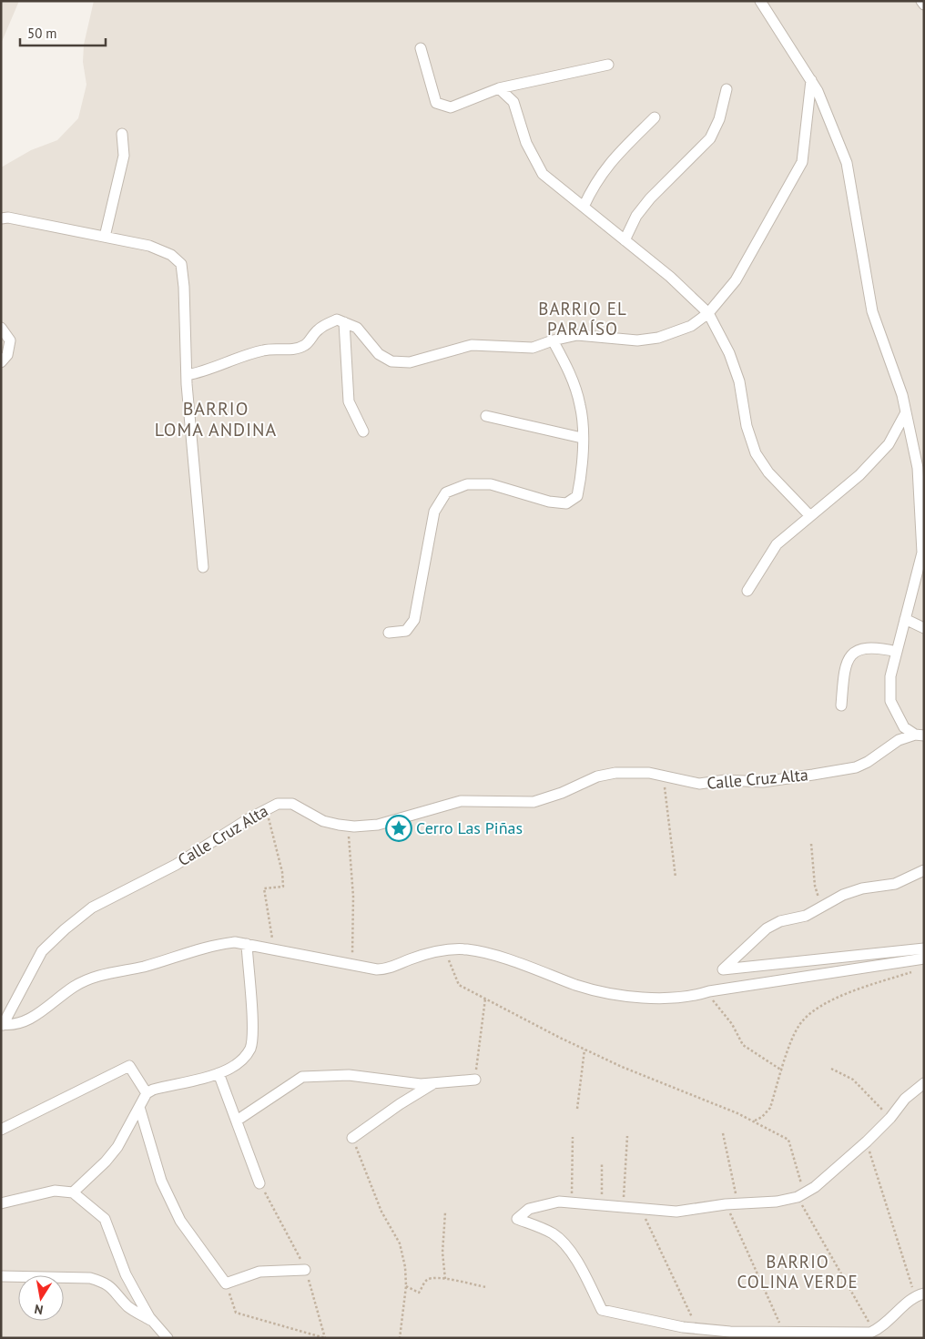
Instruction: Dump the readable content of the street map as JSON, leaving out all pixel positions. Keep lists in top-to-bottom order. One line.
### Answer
{"streets":{"street":["Calle Cruz Alta"]},"districts":["BARRIO EL PARAÍSO","BARRIO LOMA ANDINA","BARRIO COLINA VERDE"],"places":{"place":["Cerro Las Piñas"]},"scale_bar":"50 m","north":"bottom"}
